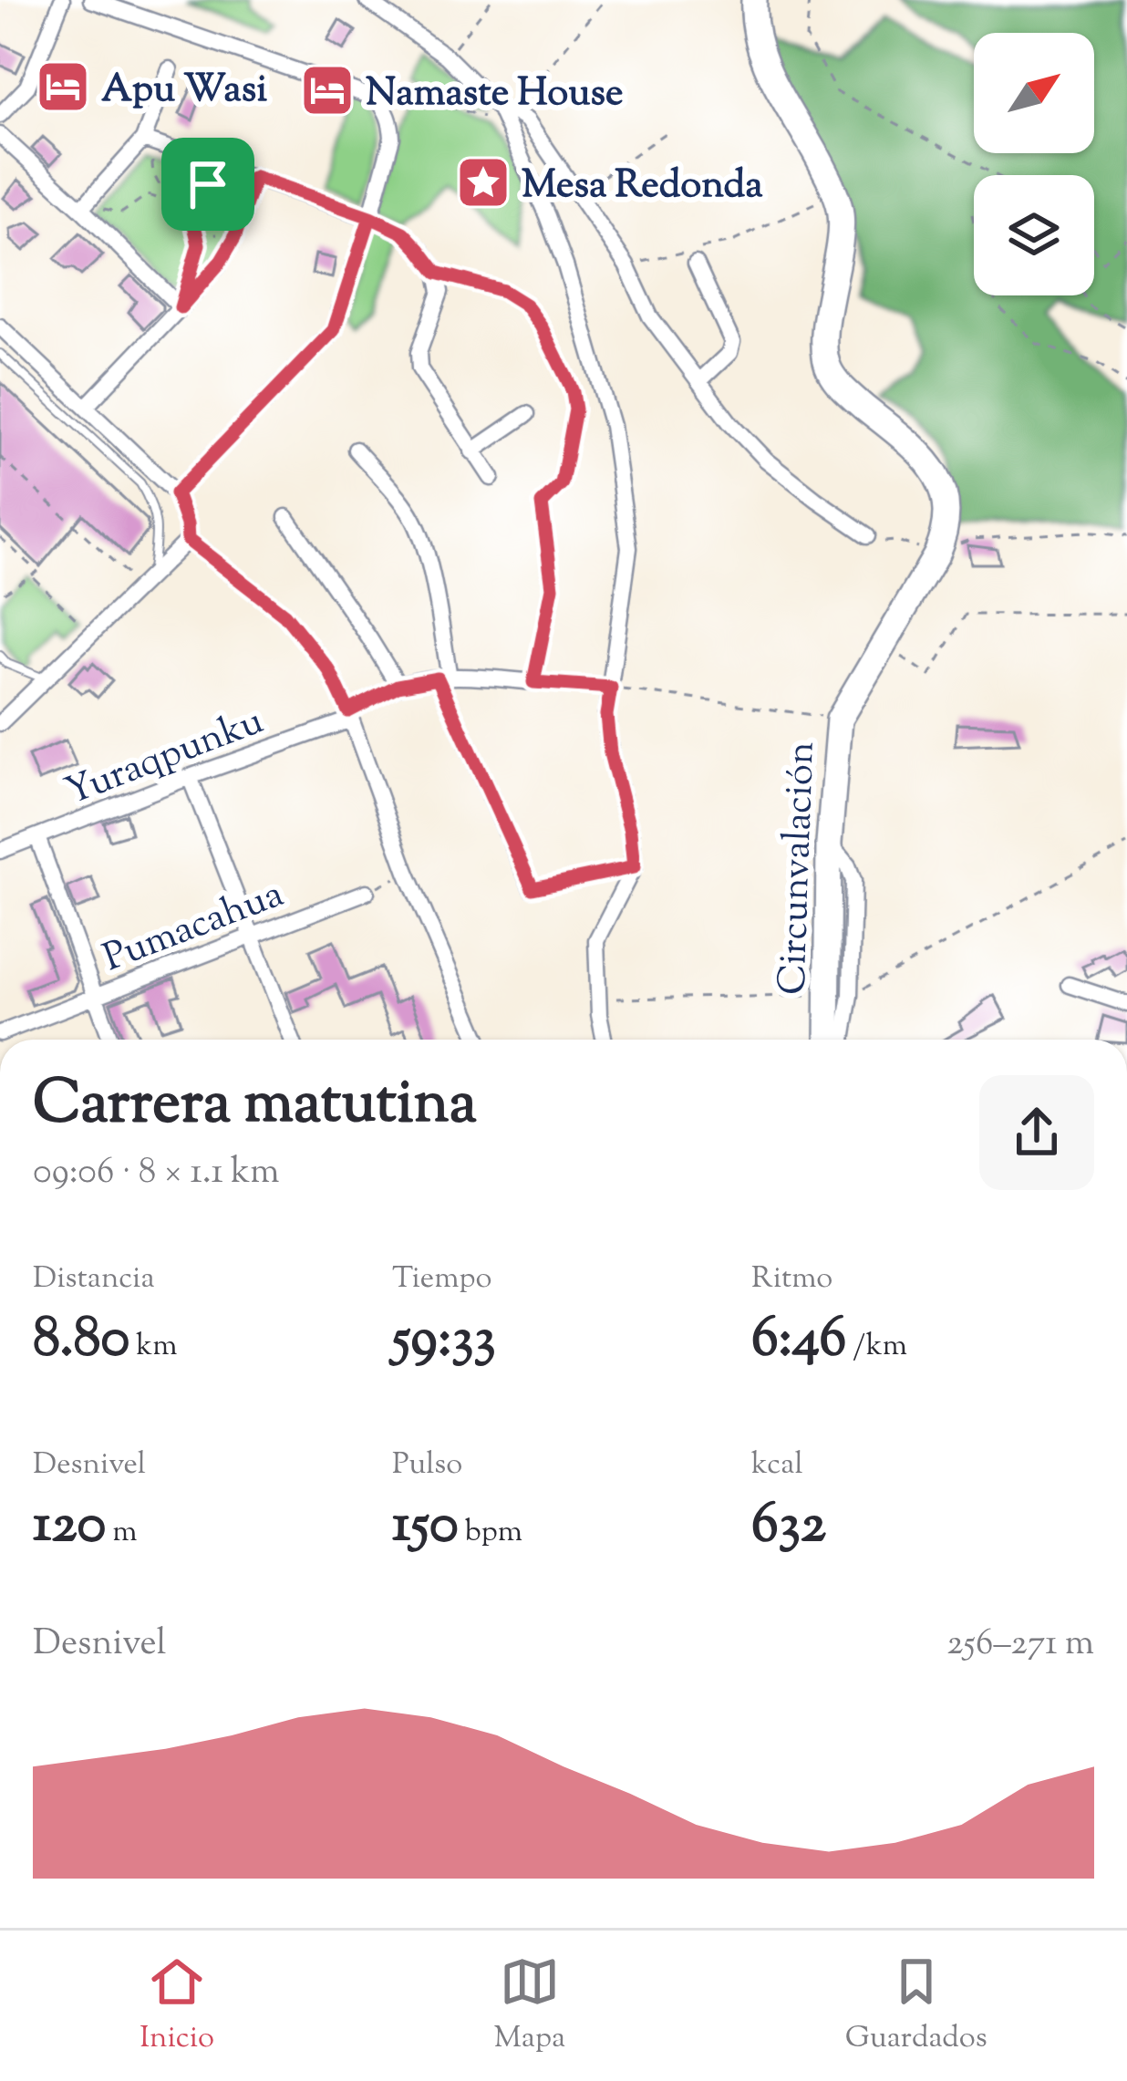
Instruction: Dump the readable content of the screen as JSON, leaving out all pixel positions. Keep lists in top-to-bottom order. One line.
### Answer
{"streets":{"highway":["Circunvalación"],"street":["Yuraqpunku","Pumacahua"]},"places":{"hotel":["Apu Wasi","Namaste House"],"place":["Mesa Redonda"]},"north":"top right","page":{"heading":["Carrera matutina","09:06 · 8 × 1.1 km"],"stats":[["Distancia","8.80 km"],["Tiempo","59:33"],["Ritmo","6:46 /km"],["Desnivel","120 m"],["Pulso","150 bpm"],["kcal","632"]],"chart":["Desnivel","256–271 m"],"tabs":["Inicio","Mapa","Guardados"]}}
